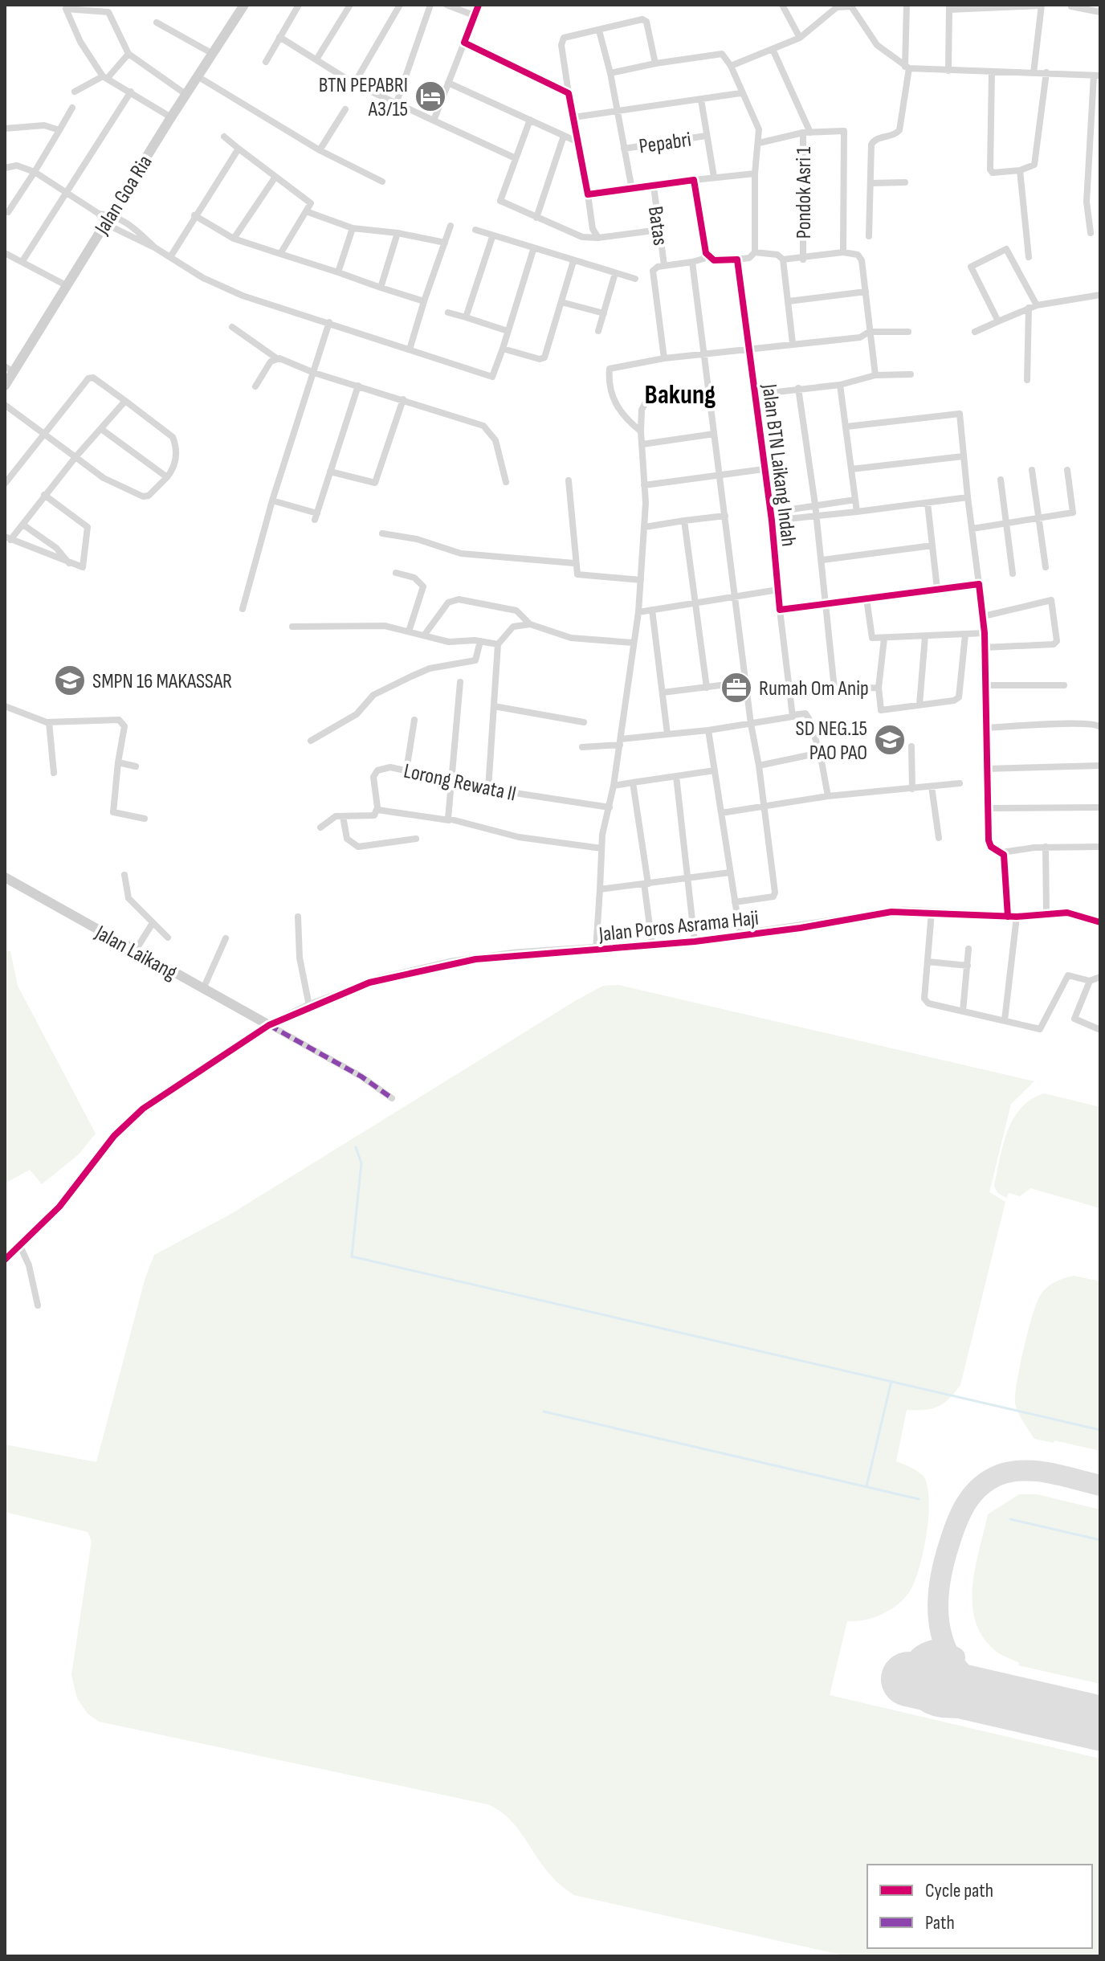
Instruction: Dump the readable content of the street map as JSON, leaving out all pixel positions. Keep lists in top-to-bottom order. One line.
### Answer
{"streets":{"main road":["Jalan Goa Ria","Jalan Laikang"],"street":["Pepabri","Pondok Asri 1","Batas","Jalan BTN Laikang Indah","Lorong Rewata II","Jalan Poros Asrama Haji"]},"crossings":[["Jalan Poros Asrama Haji","Jalan Laikang"]],"districts":["Bakung"],"places":{"hotel":["BTN PEPABRI A3/15"],"school or university":["SMPN 16 MAKASSAR","SD NEG.15 PAO PAO"],"office":["Rumah Om Anip"]},"legend":["Cycle path","Path"]}
